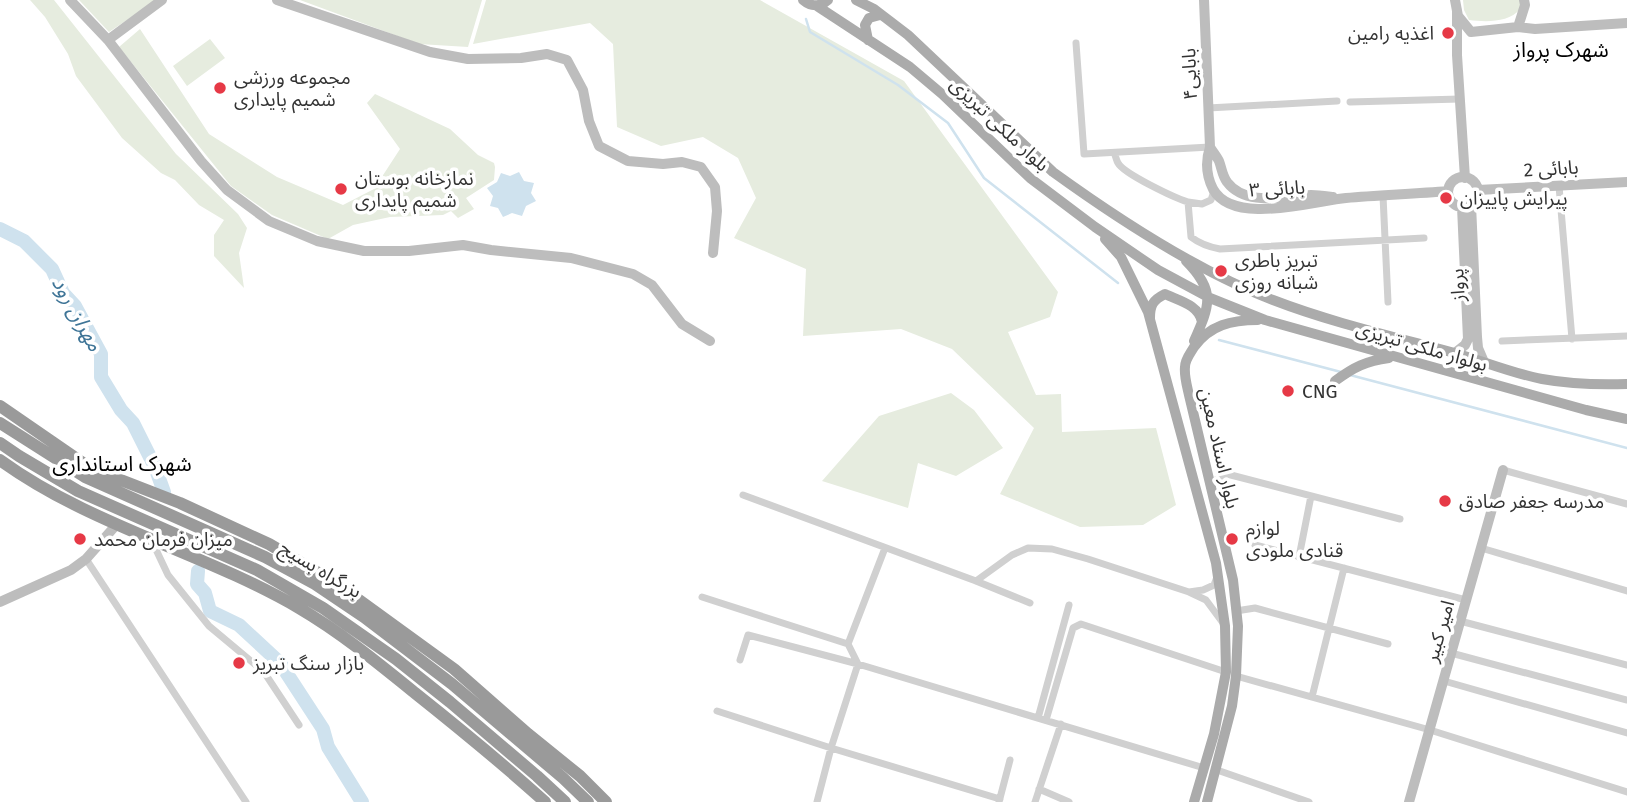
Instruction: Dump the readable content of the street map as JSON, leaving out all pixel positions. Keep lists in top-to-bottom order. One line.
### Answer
{"streets":{"highway":["بزرگراه بسیج"],"main road":["بلوار ملکى تبریزى","بولوار ملکی تبریزی","بلوار استاد معین"],"street":["بابایی۴","بابائی 2","بابائی ۳","پرواز","امیر کبیر"]},"crossings":[["بابایی۴","بابائی ۳"],["بلوار ملکى تبریزى","بولوار ملکی تبریزی"],["بلوار ملکى تبریزى","بلوار استاد معین"],["بابائی 2","بابائی ۳"],["بابائی 2","پرواز"],["بابائی ۳","پرواز"],["پرواز","بولوار ملکی تبریزی"]],"districts":["شهرک پرواز","شهرک استانداری"],"water":["مهران رود"],"places":["اغذیه رامین","مجموعه ورزشی شمیم پایداری","نمازخانه بوستان شمیم پایداری","پیرایش پاییزان","تبریز باطری شبانه روزی","CNG","مدرسه جعفر صادق","میزان فرمان محمد","لوازم قنادی ملودی","بازار سنگ تبریز"]}
